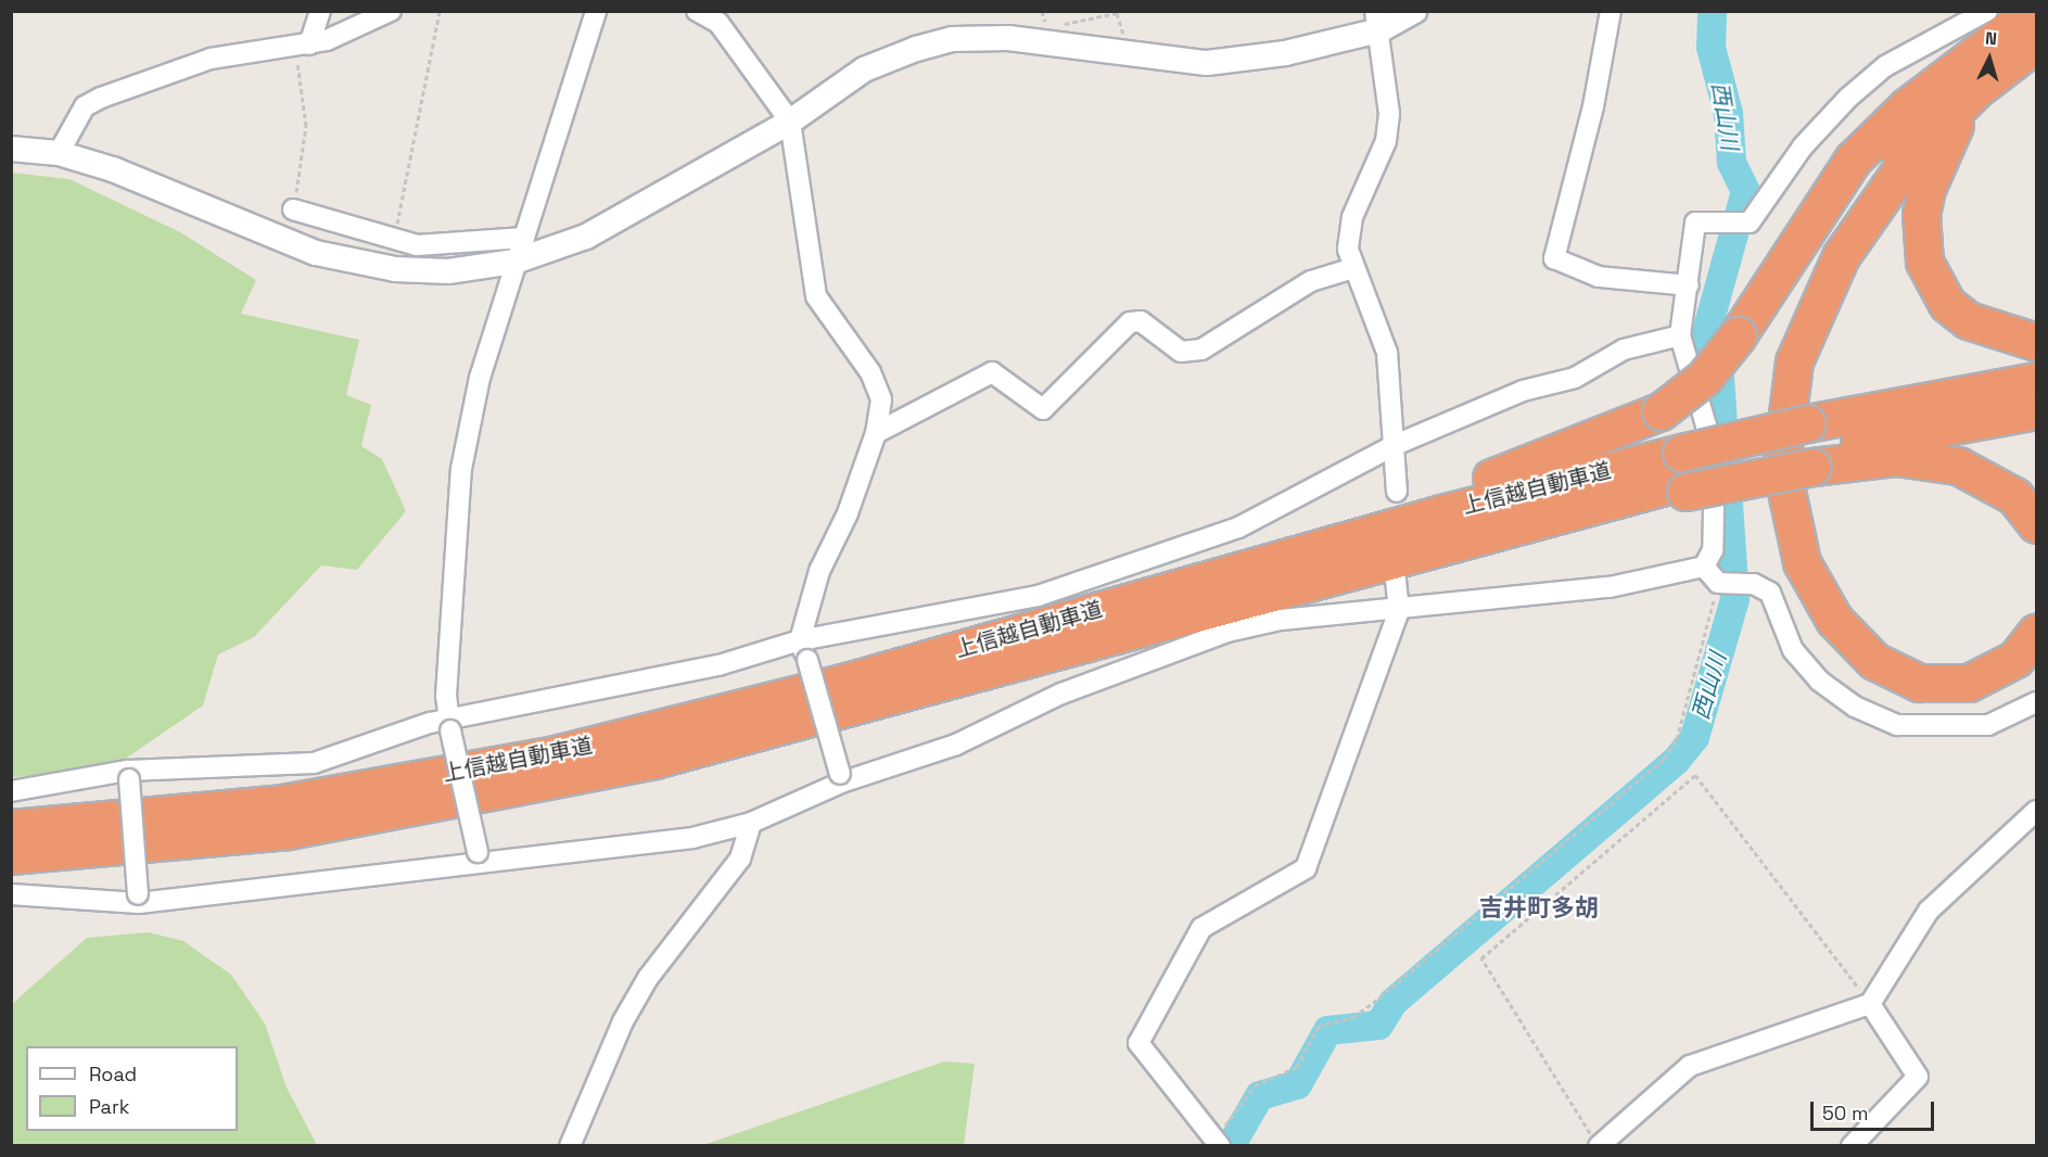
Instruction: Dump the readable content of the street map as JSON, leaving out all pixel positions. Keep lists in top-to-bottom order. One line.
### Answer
{"streets":{"highway":["上信越自動車道"]},"districts":["吉井町多胡"],"water":["西山川"],"legend":["Road","Park"],"scale_bar":"50 m","north":"top"}
